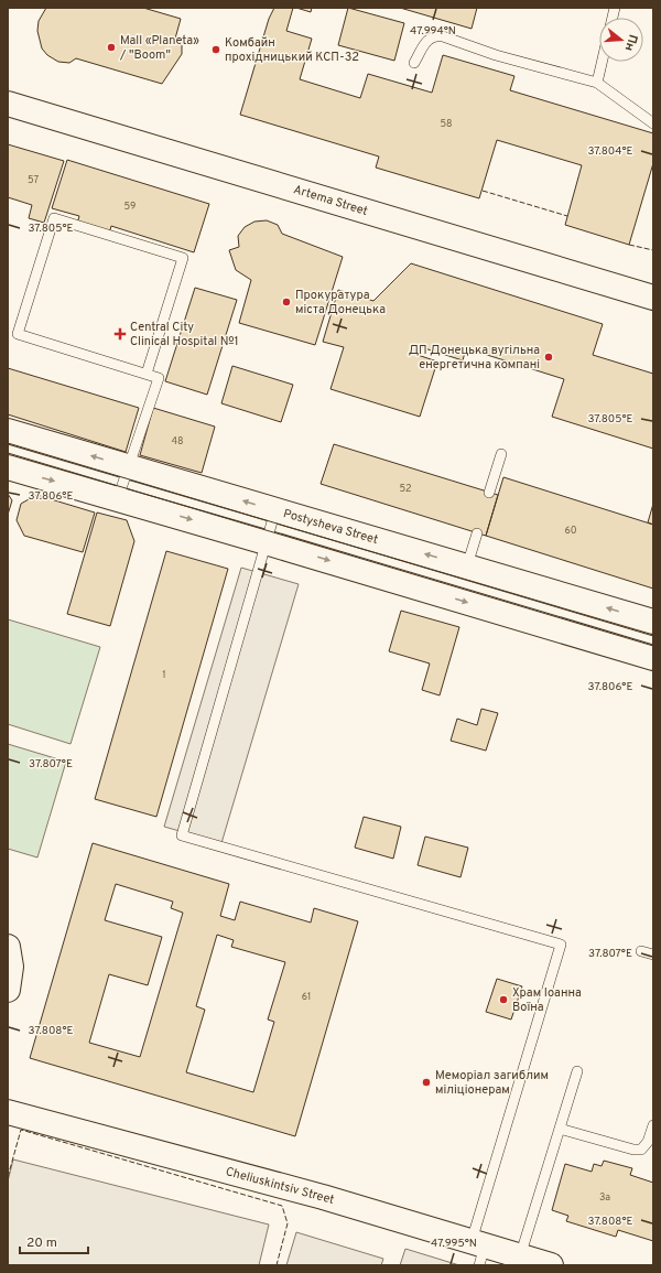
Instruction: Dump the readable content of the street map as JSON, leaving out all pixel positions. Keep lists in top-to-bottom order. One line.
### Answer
{"streets":{"street":["Artema Street","Postysheva Street","Cheliuskintsiv Street"]},"places":{"other":["Mall «Planeta» / \"Boom\"","Комбайн прохідницький КСП-32","Прокуратура міста Донецька","ДП Донецька вугільна енергетична компані","Храм Іоанна Воїна","Меморіал загиблим міліціонерам"],"health":["Central City Clinical Hospital №1"]},"house_numbers":["58","57","59","48","52","60","1","61","3а"],"scale_bar":"20 m","north":"right","coordinates":["47.994°N","37.804°E","37.805°E","37.806°E","37.807°E","37.808°E","47.995°N"]}
